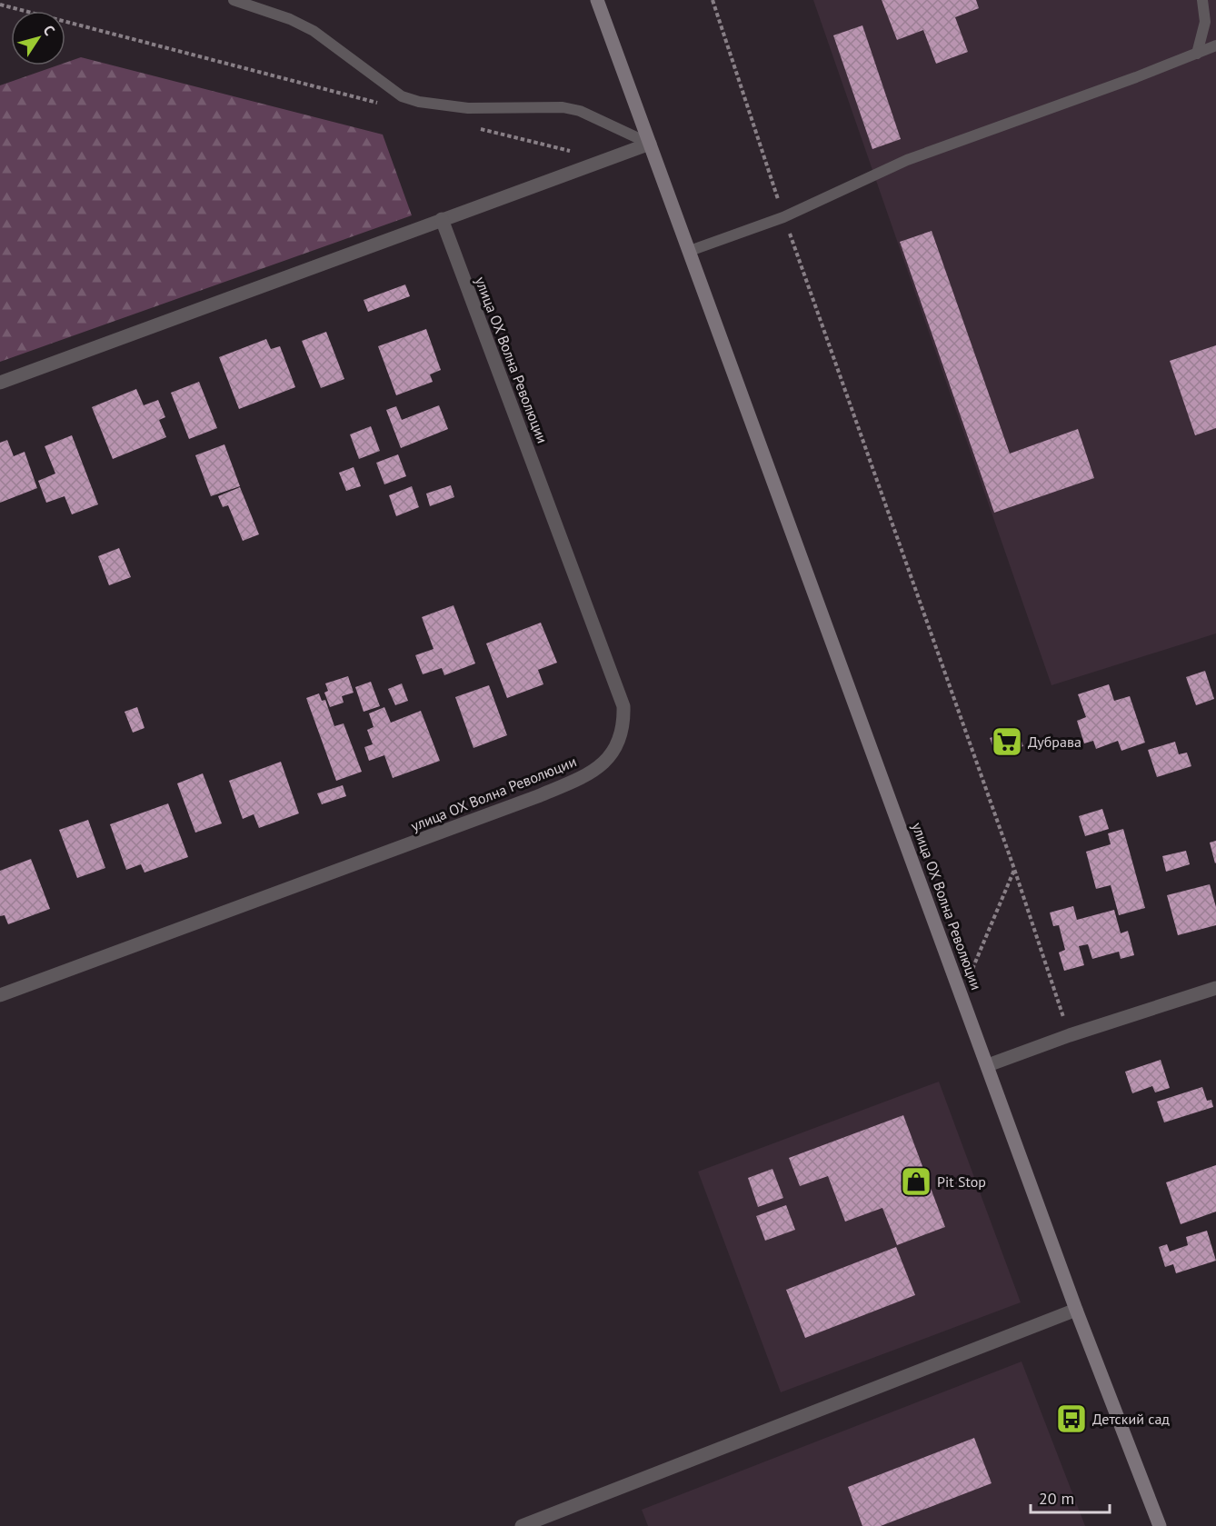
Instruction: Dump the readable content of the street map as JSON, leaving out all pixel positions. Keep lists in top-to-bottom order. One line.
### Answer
{"streets":{"main road":["улица ОХ Волна Революции"]},"places":{"supermarket":["Дубрава"],"shop":["Pit Stop"],"bus stop":["Детский сад"]},"scale_bar":"20 m","north":"top right"}
